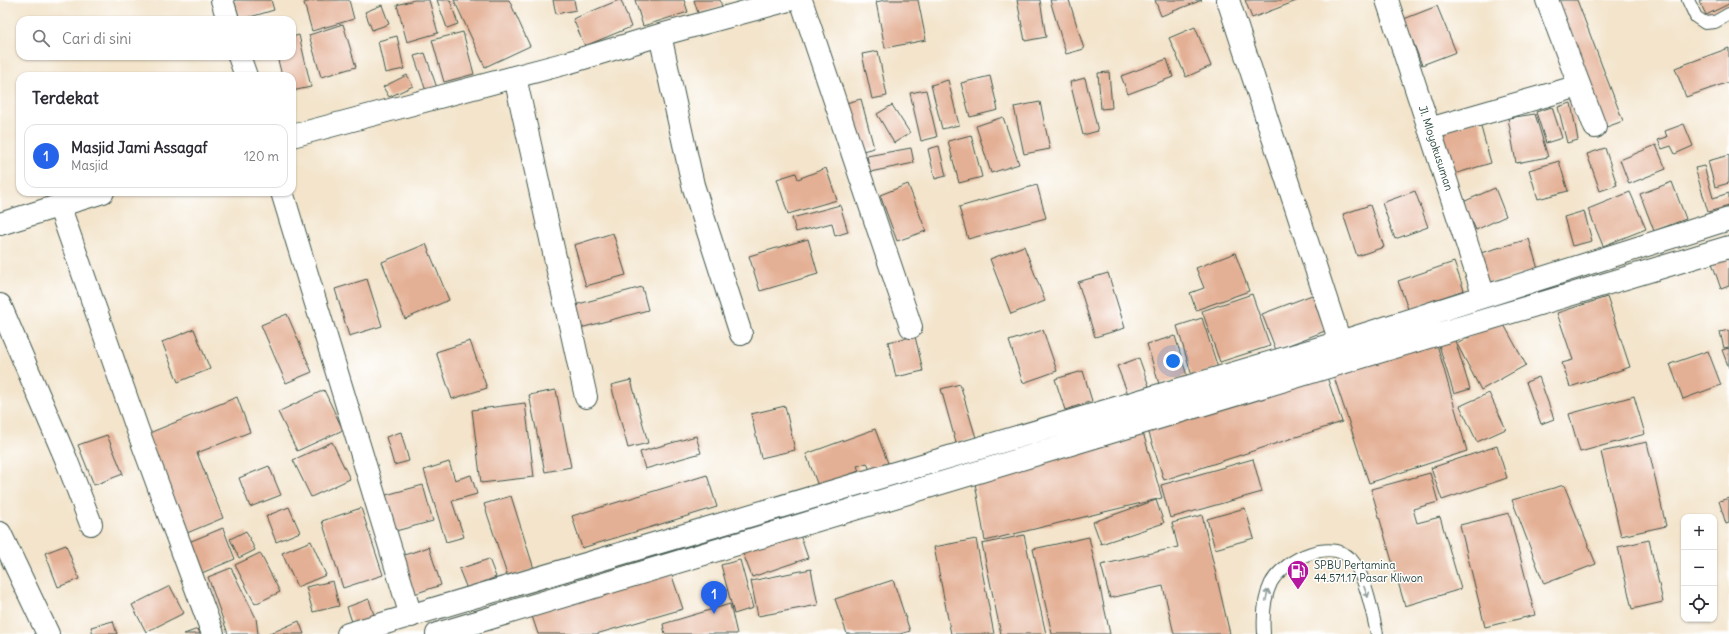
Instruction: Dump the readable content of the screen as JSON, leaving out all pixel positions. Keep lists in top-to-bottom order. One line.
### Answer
{"streets":{"street":["Jl. Mloyokusuman"]},"places":{"fuel station":["SPBU Pertamina 44.571.17 Pasar Kliwon"]},"page":{"search":"Cari di sini","heading":"Terdekat","list":[{"mark":"1","name":"Masjid Jami Assagaf","note":"Masjid","value":"120 m"}],"map_buttons":["+","−"],"pins":"1"}}
